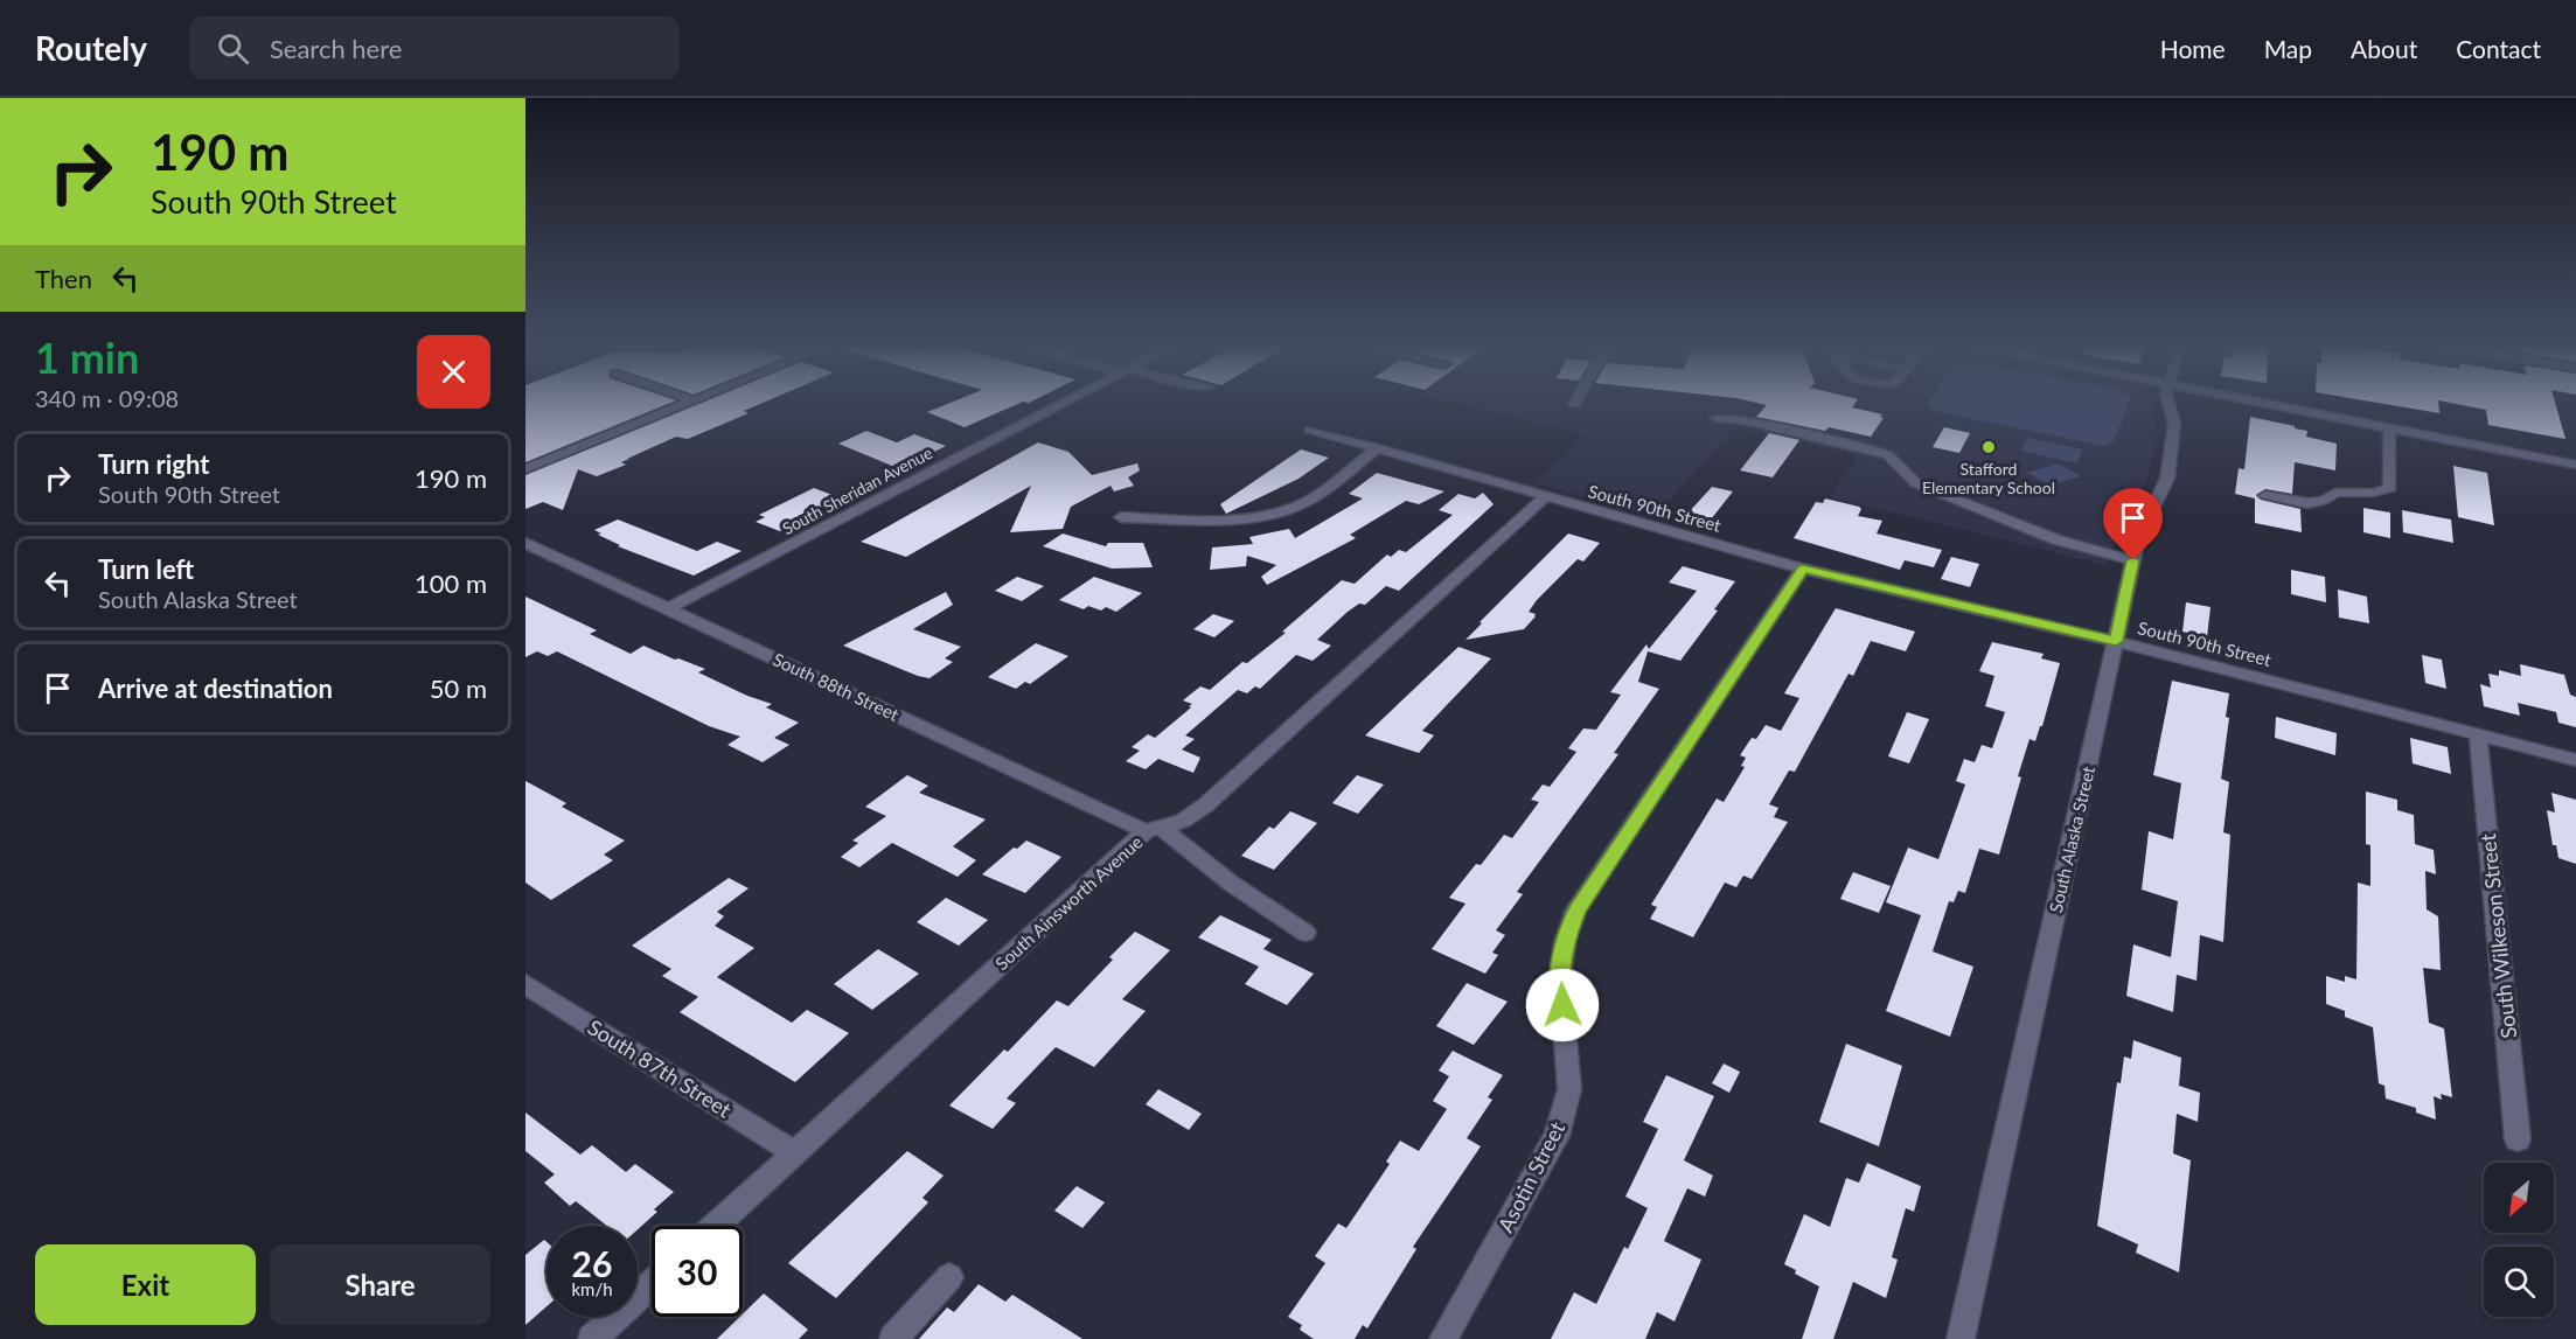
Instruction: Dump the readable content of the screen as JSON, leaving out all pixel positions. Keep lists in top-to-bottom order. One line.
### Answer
{"streets":{"street":["South Sheridan Avenue","South 90th Street","South 88th Street","South Alaska Street","South Ainsworth Avenue","South Wilkeson Street","South 87th Street","Asotin Street"]},"crossings":[["South Sheridan Avenue","South 88th Street"],["South 90th Street","South Alaska Street"],["South 90th Street","South Ainsworth Avenue"],["South 90th Street","South Wilkeson Street"],["South 90th Street","Asotin Street"],["South 88th Street","South Ainsworth Avenue"],["South Ainsworth Avenue","South 87th Street"]],"places":["Stafford Elementary School"],"north":"bottom left","page":{"header":"Routely","search":"Search here","nav":["Home","Map","About","Contact"],"turn":["190 m","South 90th Street"],"then":"Then","heading":["1 min","340 m · 09:08"],"list":[{"name":"Turn right","note":"South 90th Street","value":"190 m"},{"name":"Turn left","note":"South Alaska Street","value":"100 m"},{"name":"Arrive at destination","value":"50 m"}],"speed":"26 km/h","limit":"30","buttons":["Exit","Share"]}}
